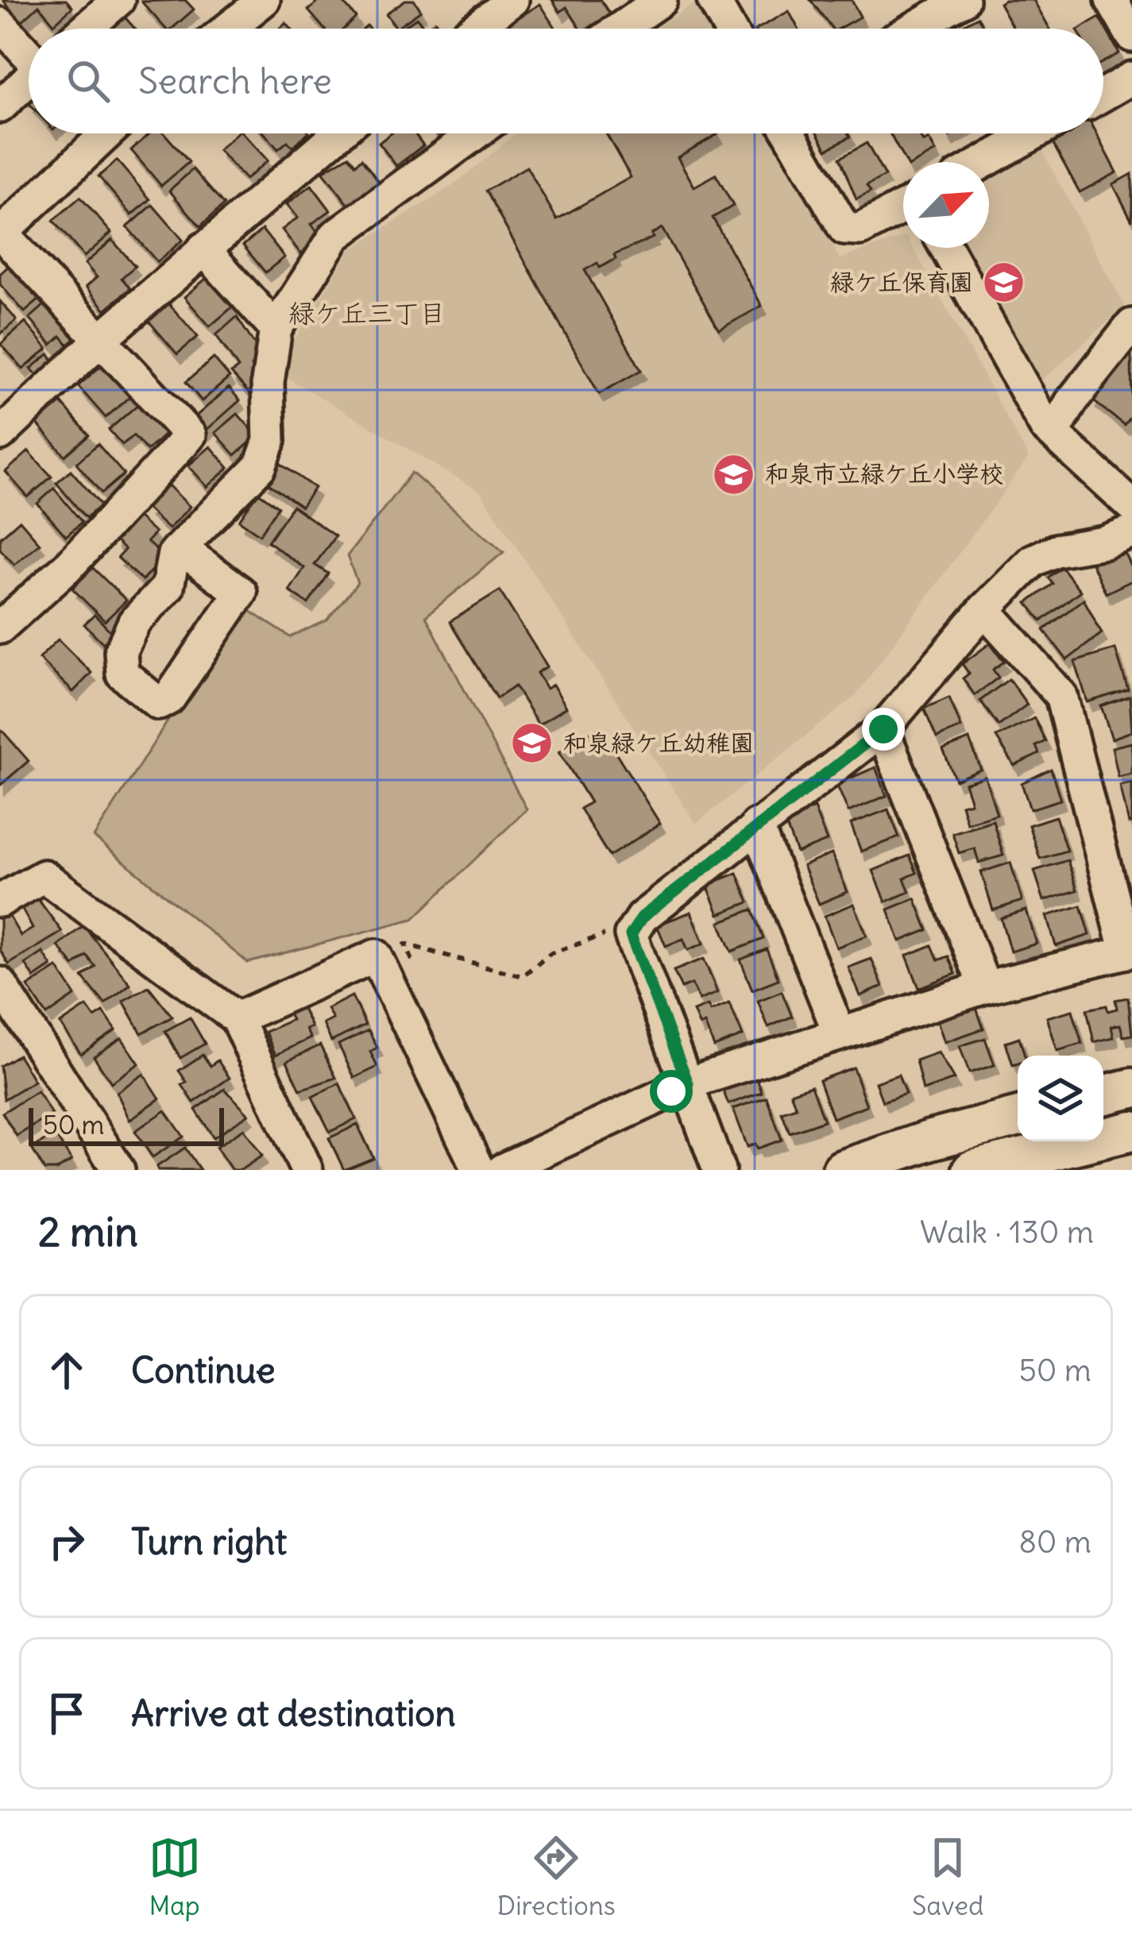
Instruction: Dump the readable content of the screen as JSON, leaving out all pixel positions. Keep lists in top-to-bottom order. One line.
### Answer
{"districts":["緑ケ丘三丁目"],"places":{"school or university":["緑ケ丘保育園","和泉市立緑ケ丘小学校","和泉緑ケ丘幼稚園"]},"scale_bar":"50 m","north":"top right","page":{"search":"Search here","scale":"50 m","heading":["2 min","Walk · 130 m"],"list":[["Continue","50 m"],["Turn right","80 m"],"Arrive at destination"],"nav":["Map","Directions","Saved"]}}
